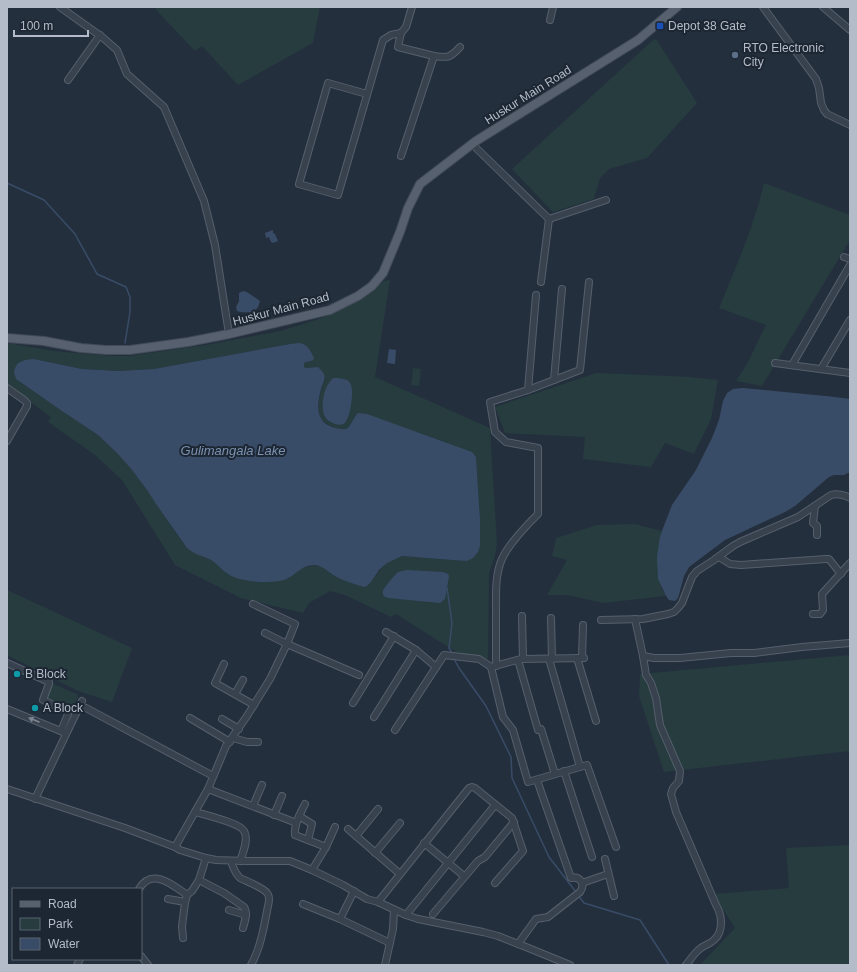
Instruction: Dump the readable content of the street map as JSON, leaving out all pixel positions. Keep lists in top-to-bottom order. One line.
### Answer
{"streets":{"main road":["Huskur Main Road"]},"water":["Gulimangala Lake"],"places":{"transit":["Depot 38 Gate"],"other":["RTO Electronic City","B Block","A Block"]},"legend":["Road","Park","Water"],"scale_bar":"100 m"}
